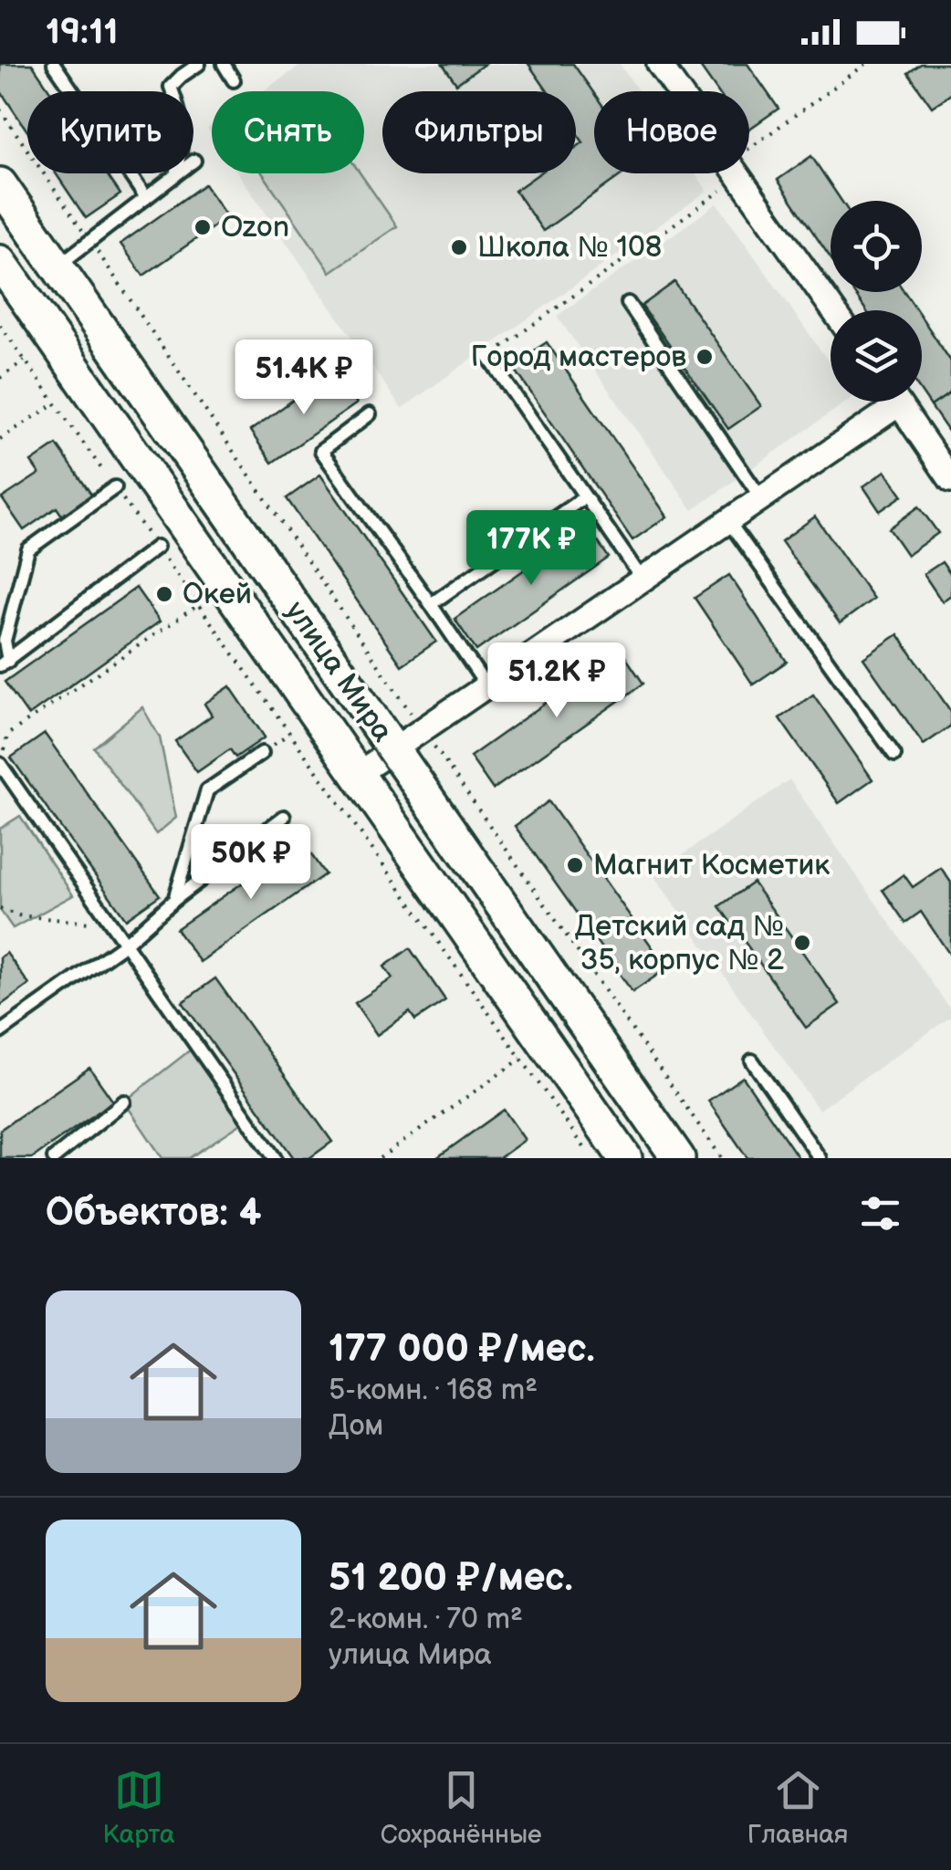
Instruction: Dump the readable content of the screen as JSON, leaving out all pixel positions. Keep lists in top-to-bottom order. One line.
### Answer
{"streets":{"main road":["улица Мира"]},"places":["Ozon","Школа № 108","Город мастеров","Окей","Магнит Косметик","Детский сад № 35, корпус № 2"],"page":{"status":"19:11","chip":["Купить","Снять","Фильтры","Новое"],"price":["51.4K ₽","177K ₽","51.2K ₽","50K ₽"],"heading":"Объектов: 4","list":[{"name":"177 000 ₽/мес.","note":"5-комн. · 168 m² · Дом"},{"name":"51 200 ₽/мес.","note":"2-комн. · 70 m² · улица Мира"}],"tabs":["Карта","Сохранённые","Главная"]}}
